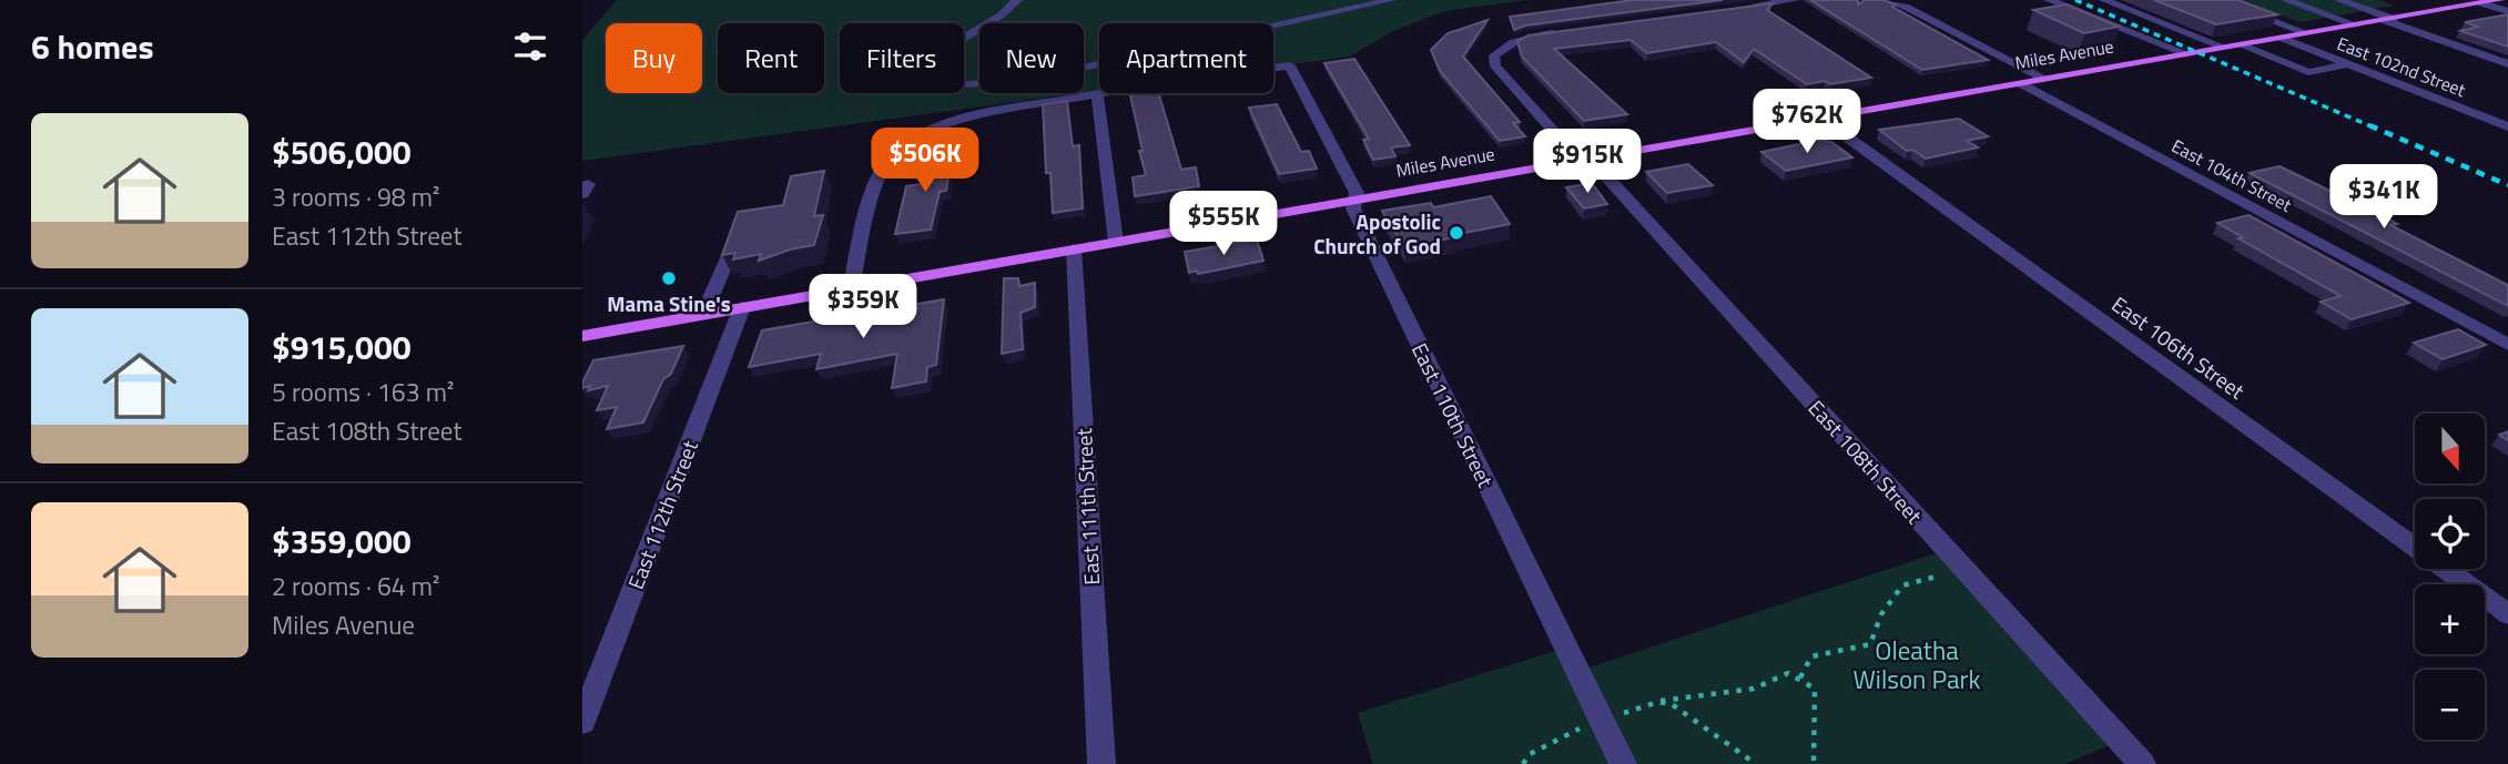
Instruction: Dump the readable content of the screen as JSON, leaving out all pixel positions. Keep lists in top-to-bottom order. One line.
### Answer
{"streets":{"main road":["Miles Avenue"],"street":["East 102nd Street","East 104th Street","East 106th Street","East 110th Street","East 108th Street","East 111th Street","East 112th Street"]},"crossings":[["Miles Avenue","East 102nd Street"],["Miles Avenue","East 104th Street"],["Miles Avenue","East 106th Street"],["Miles Avenue","East 110th Street"],["Miles Avenue","East 108th Street"],["Miles Avenue","East 111th Street"],["Miles Avenue","East 112th Street"]],"parks":["Oleatha Wilson Park"],"places":["Apostolic Church of God","Mama Stine's"],"north":"bottom","page":{"heading":"6 homes","chip":["Buy","Rent","Filters","New","Apartment"],"price":["$762K","$506K","$915K","$341K","$555K","$359K"],"list":[{"name":"$506,000","note":"3 rooms · 98 m² · East 112th Street"},{"name":"$915,000","note":"5 rooms · 163 m² · East 108th Street"},{"name":"$359,000","note":"2 rooms · 64 m² · Miles Avenue"}],"map_buttons":["+","−"]}}
